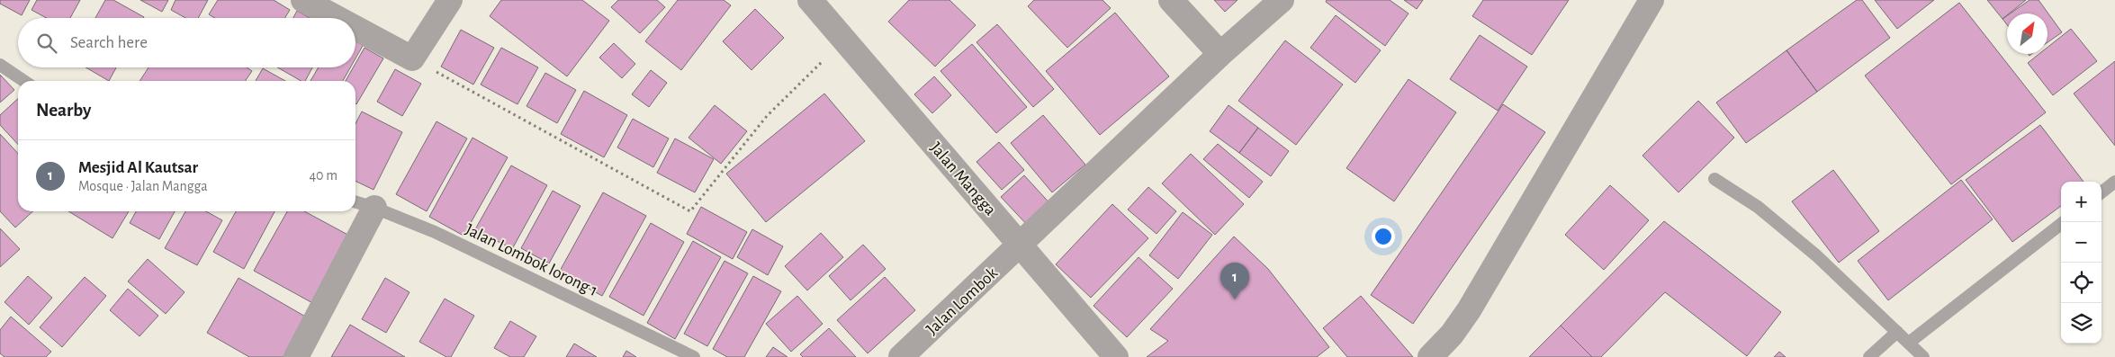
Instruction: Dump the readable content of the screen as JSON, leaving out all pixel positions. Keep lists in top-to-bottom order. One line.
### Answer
{"streets":{"street":["Jalan Mangga","Jalan Lombok"],"lane":["Jalan Lombok lorong 1"]},"crossings":[["Jalan Mangga","Jalan Lombok"]],"north":"top right","page":{"search":"Search here","heading":"Nearby","list":[{"mark":"1","name":"Mesjid Al Kautsar","note":"Mosque · Jalan Mangga","value":"40 m"}],"map_buttons":["+","−"],"pins":"1"}}
